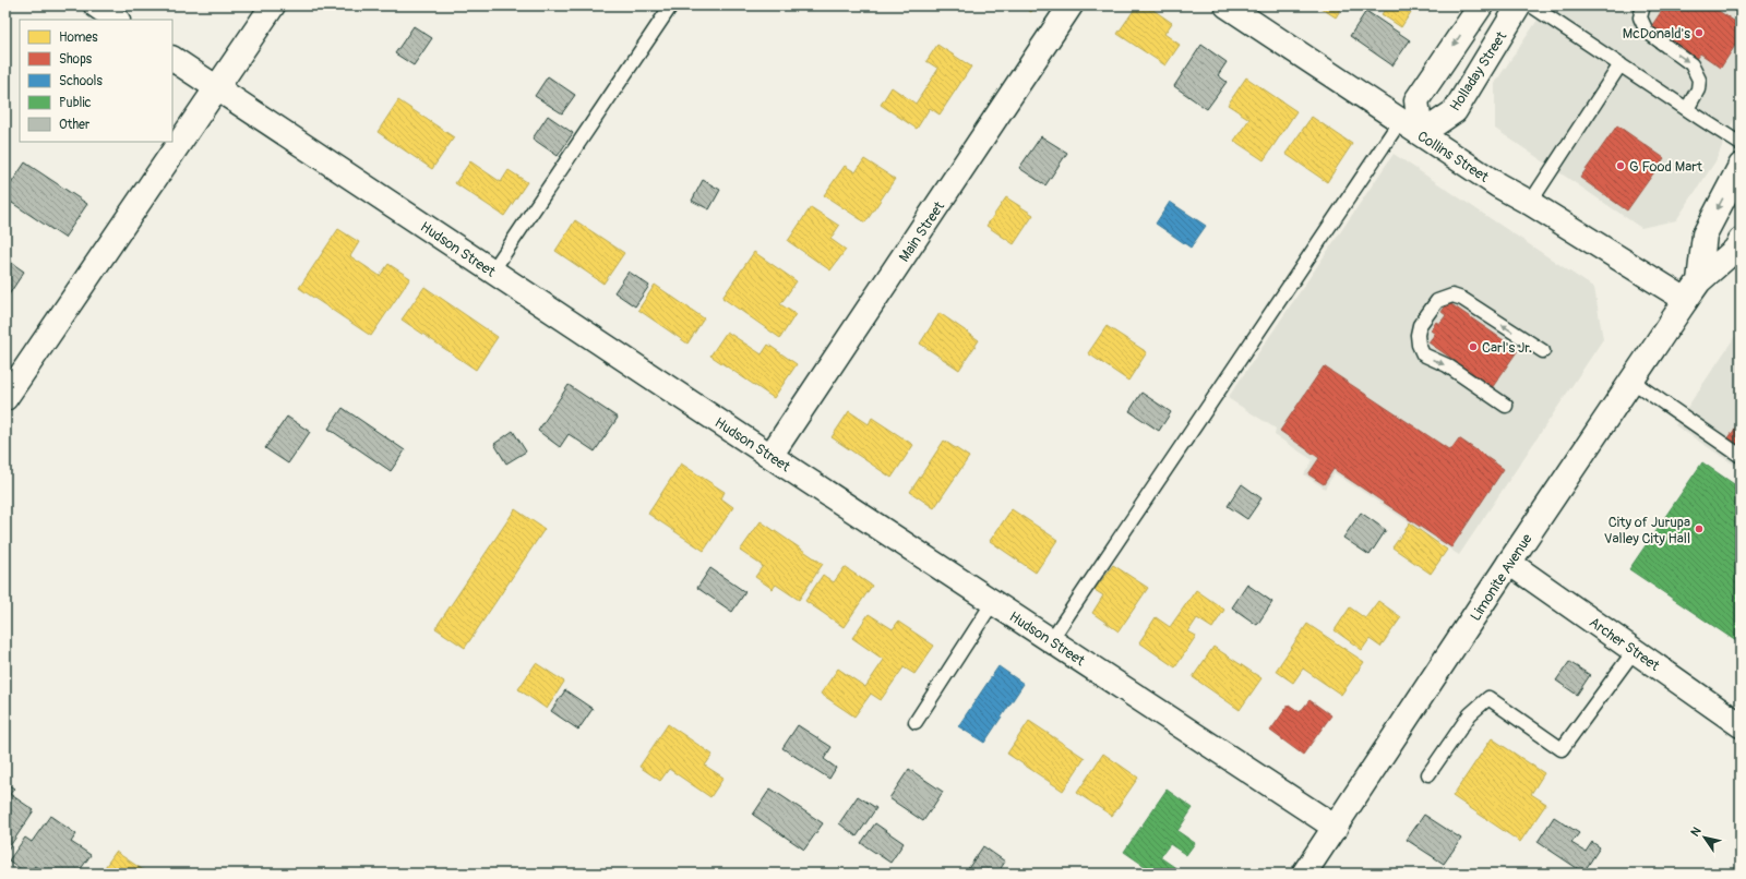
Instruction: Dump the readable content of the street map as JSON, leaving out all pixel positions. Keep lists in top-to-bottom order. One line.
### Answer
{"streets":{"street":["Holladay Street","Collins Street","Main Street","Hudson Street","Limonite Avenue","Archer Street"]},"crossings":[["Holladay Street","Collins Street"],["Collins Street","Limonite Avenue"],["Main Street","Hudson Street"],["Hudson Street","Limonite Avenue"],["Limonite Avenue","Archer Street"]],"places":["McDonald's","G Food Mart","Carl's Jr.","City of Jurupa Valley City Hall"],"legend":["Homes","Shops","Schools","Public","Other"],"north":"top left"}
